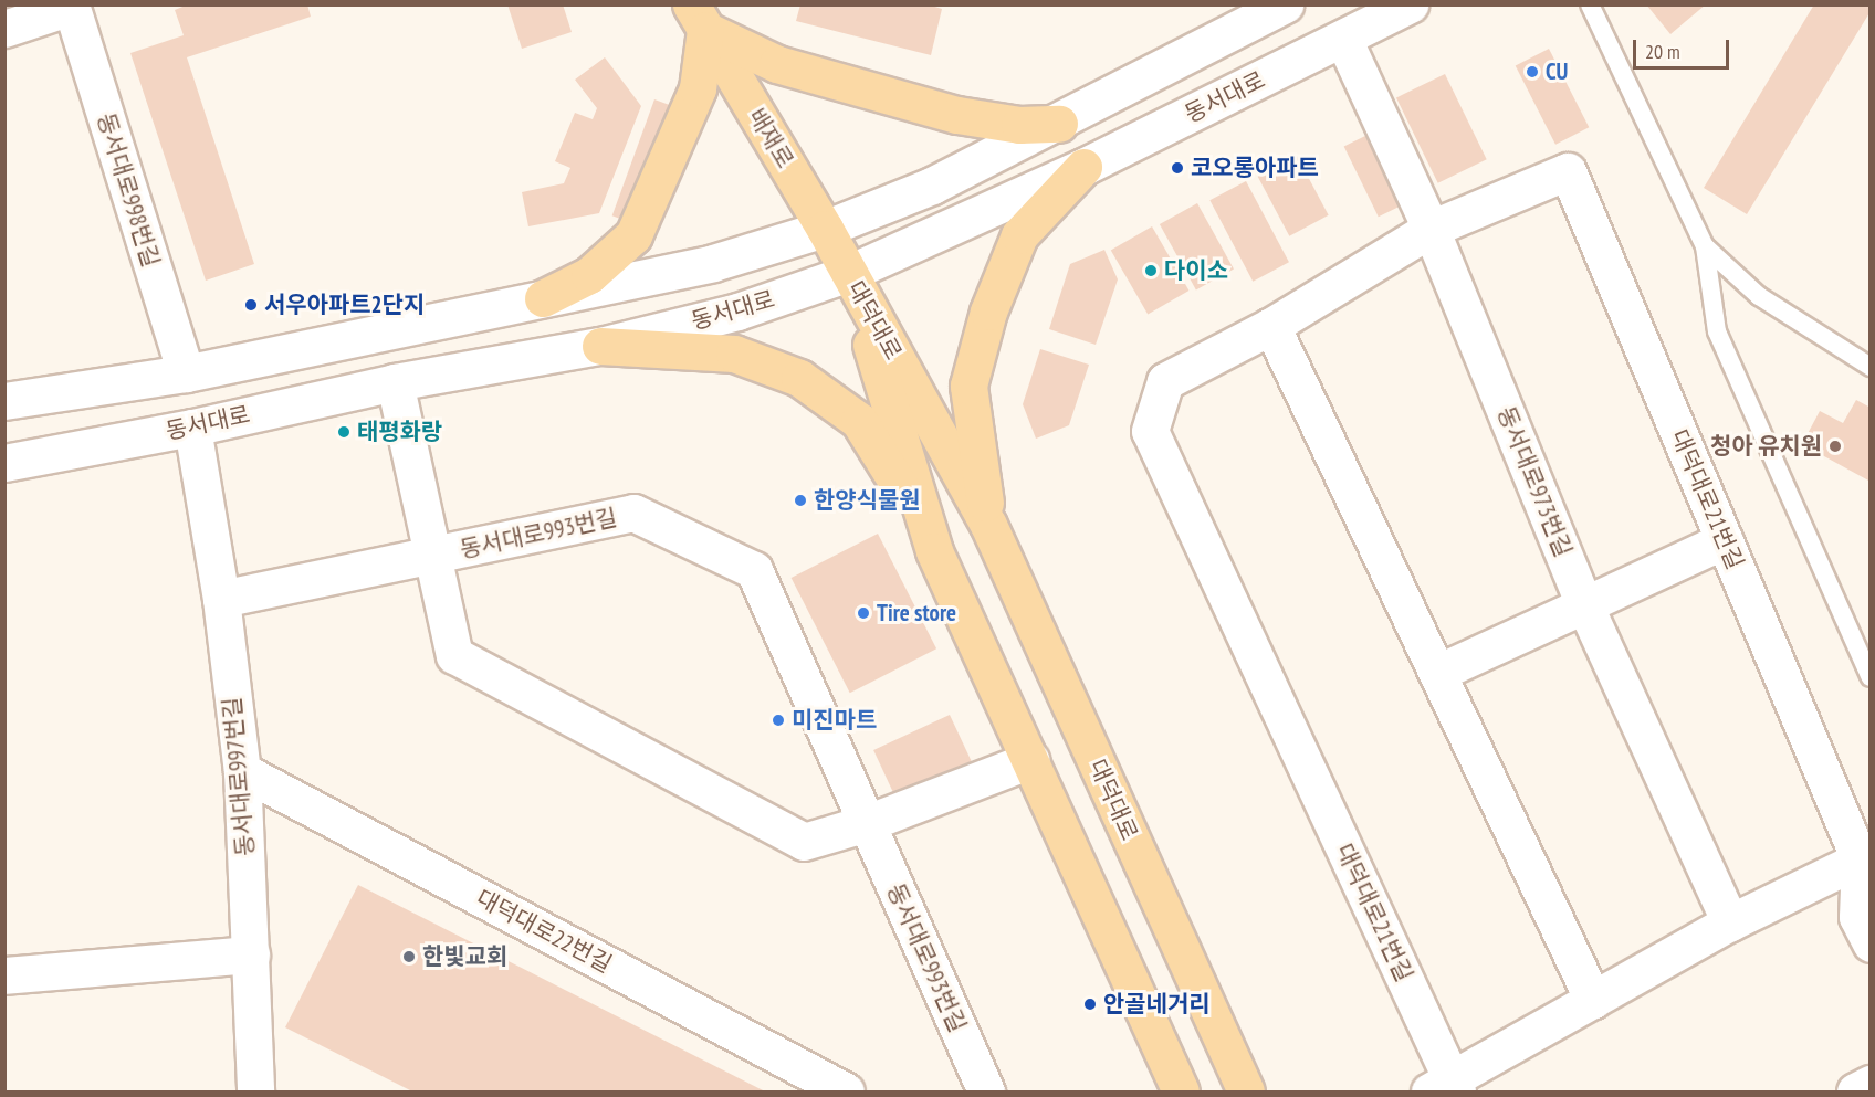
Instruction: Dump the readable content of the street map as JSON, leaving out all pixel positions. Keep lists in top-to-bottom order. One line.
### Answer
{"streets":{"main road":["배재로","대덕대로"],"street":["동서대로","동서대로998번길","동서대로973번길","대덕대로21번길","동서대로993번길","동서대로997번길","대덕대로22번길"]},"crossings":[["동서대로","배재로"],["동서대로","대덕대로"],["동서대로","동서대로973번길"],["동서대로","동서대로993번길"],["동서대로","동서대로997번길"],["배재로","대덕대로"],["대덕대로","동서대로993번길"],["동서대로973번길","대덕대로21번길"],["동서대로997번길","대덕대로22번길"]],"places":["CU","코오롱아파트","다이소","서우아파트2단지","태평화랑","청아 유치원","한양식물원","Tire store","미진마트","한빛교회","안골네거리"],"scale_bar":"20 m"}
